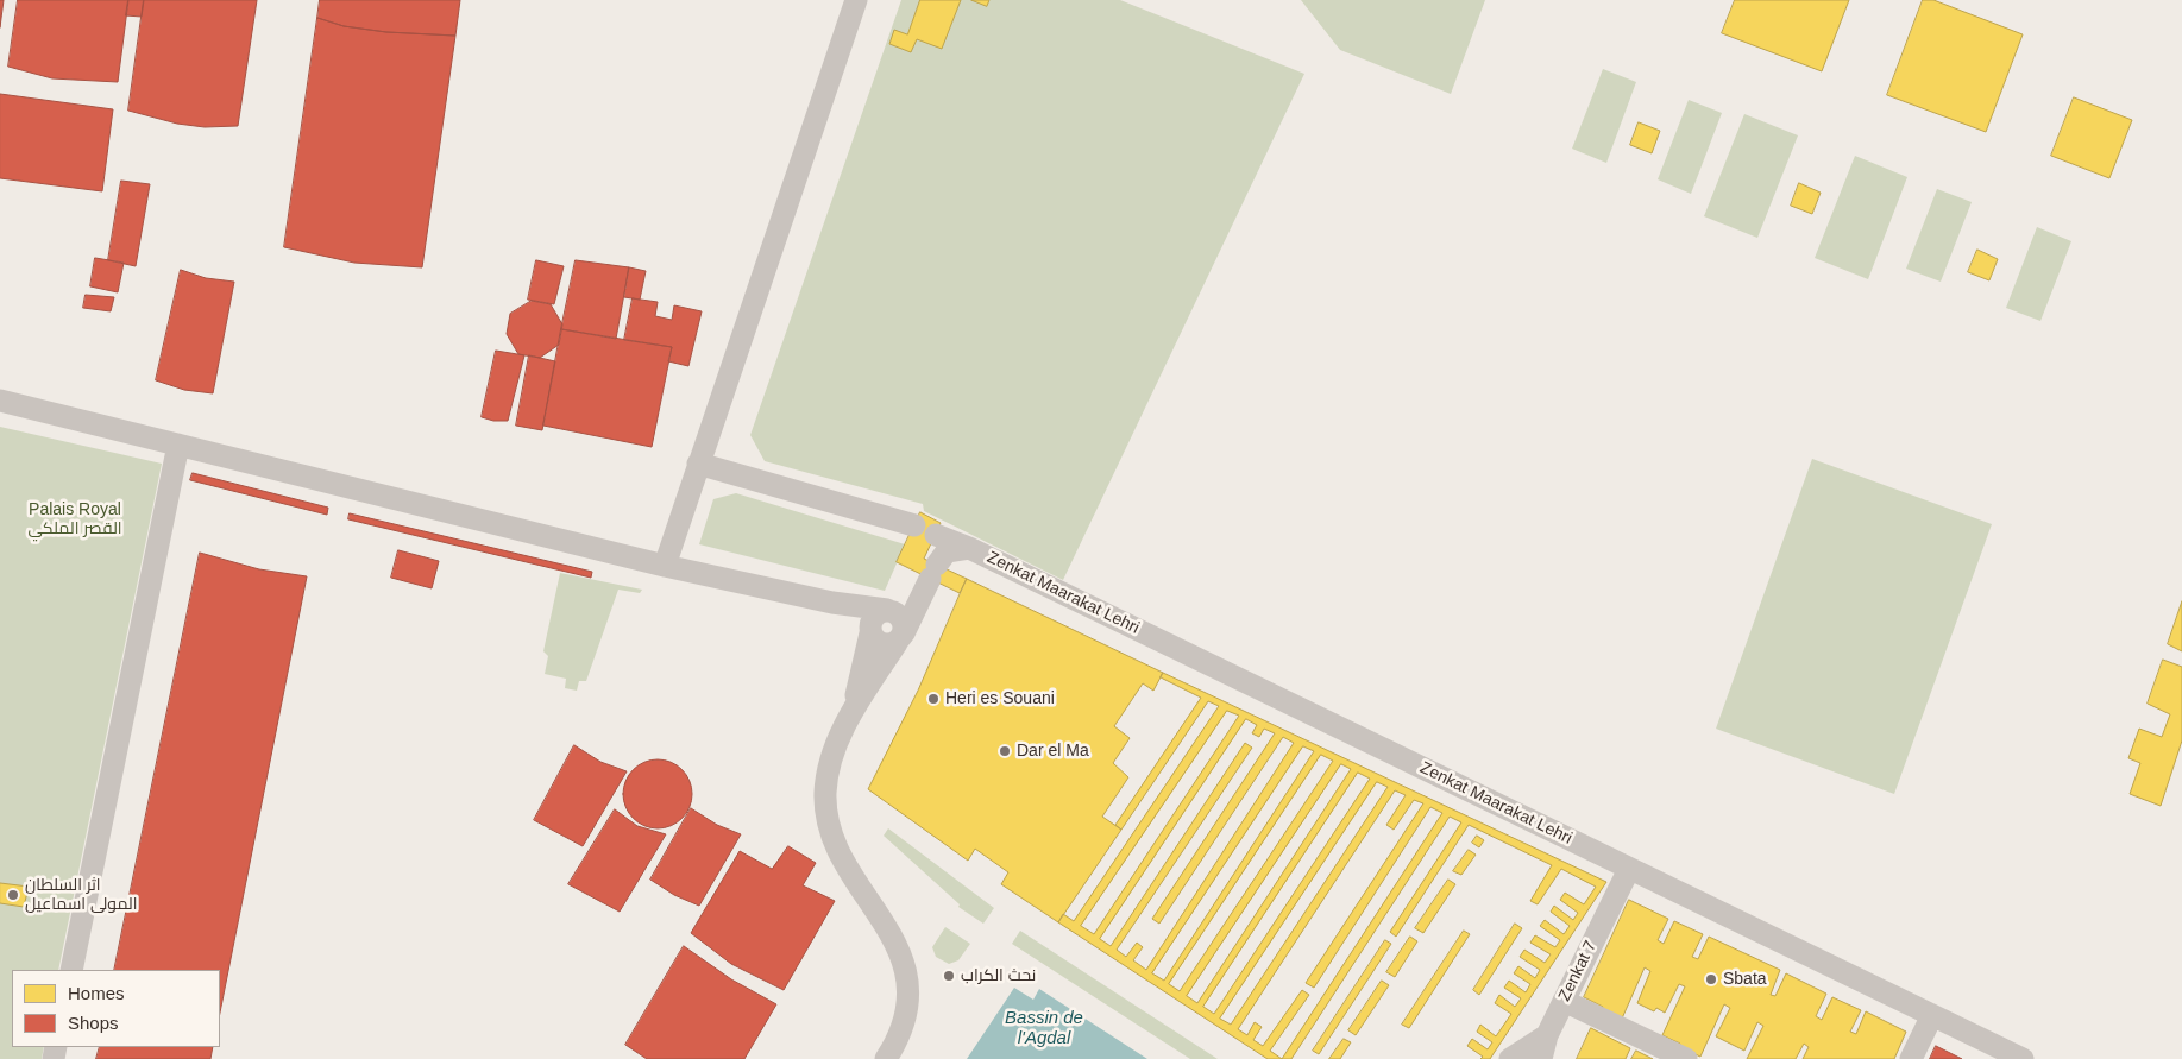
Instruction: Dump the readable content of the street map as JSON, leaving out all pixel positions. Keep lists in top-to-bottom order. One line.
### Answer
{"streets":{"street":["Zenkat Maarakat Lehri","Zenkat 7"]},"crossings":[["Zenkat Maarakat Lehri","Zenkat 7"]],"water":["Bassin de l'Agdal"],"parks":["Palais Royal القصر الملكي"],"places":["Heri es Souani","Dar el Ma","اثر السلطان المولى اسماعيل","نحث الكراب","Sbata"],"legend":["Homes","Shops"]}
